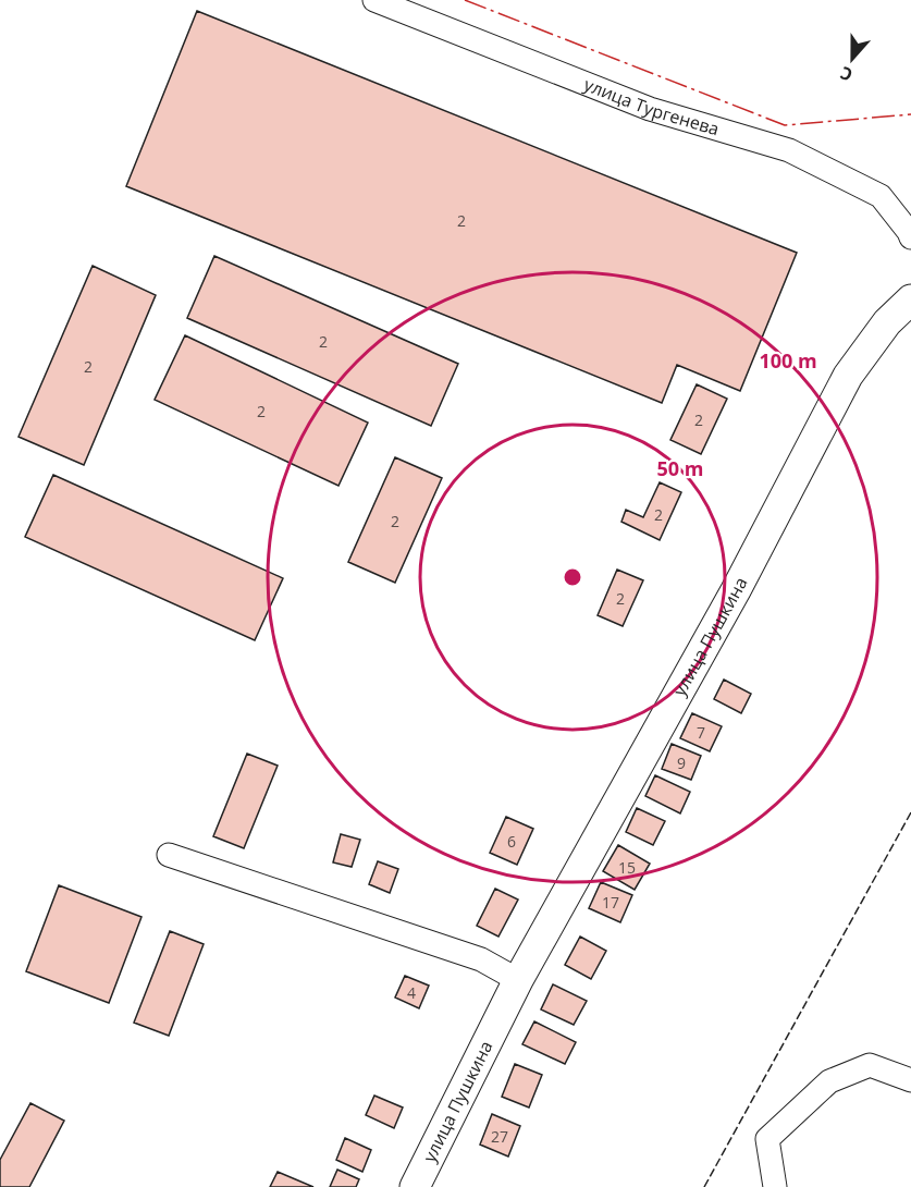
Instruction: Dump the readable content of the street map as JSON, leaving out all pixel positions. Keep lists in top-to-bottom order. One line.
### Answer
{"streets":{"main road":["улица Пушкина"],"street":["улица Тургенева"]},"house_numbers":["2","2","2","2","2","2","2","2","7","9","6","15","17","4","27"],"north":"bottom","rings":["100 m","50 m"]}
